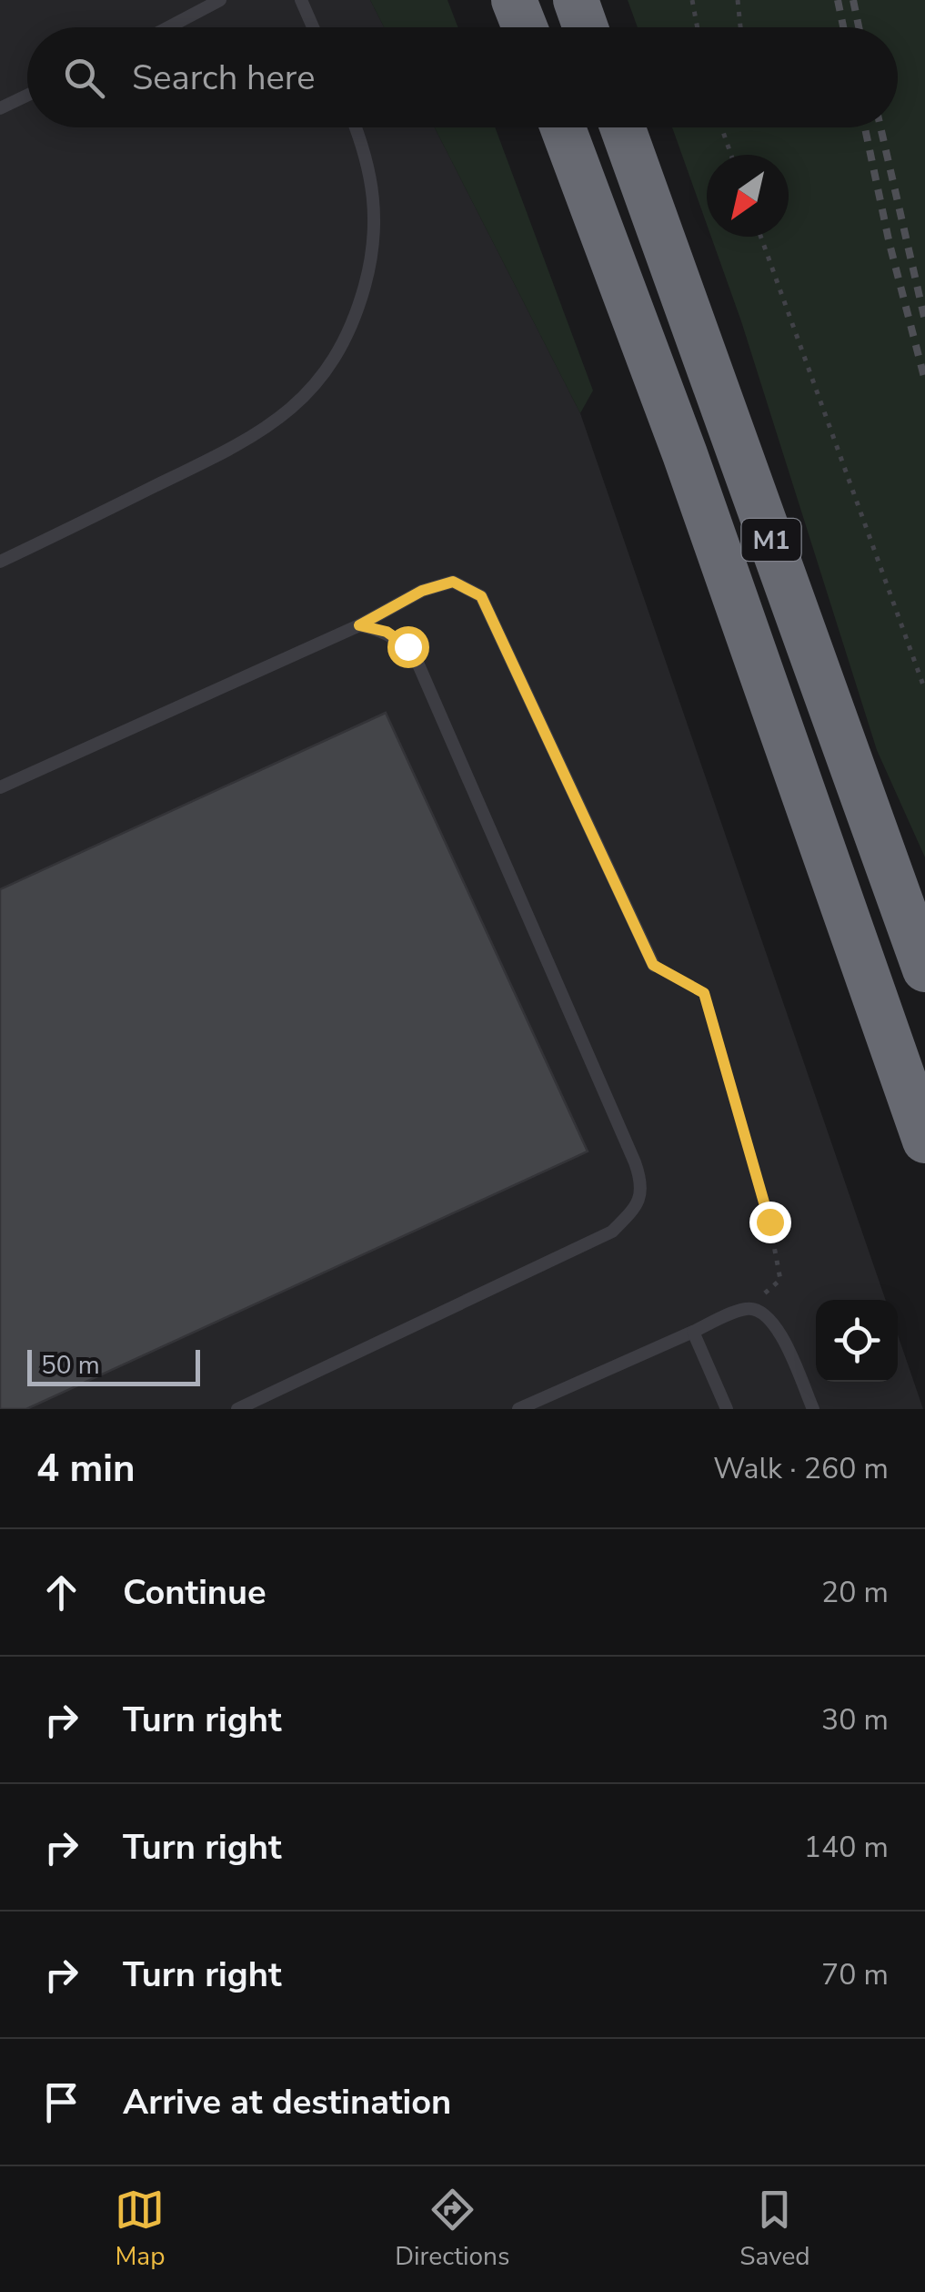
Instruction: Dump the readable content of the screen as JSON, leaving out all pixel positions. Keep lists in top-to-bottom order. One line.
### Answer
{"streets":{"highway":["M1"]},"scale_bar":"50 m","north":"bottom left","page":{"search":"Search here","scale":"50 m","heading":["4 min","Walk · 260 m"],"list":[["Continue","20 m"],["Turn right","30 m"],["Turn right","140 m"],["Turn right","70 m"],"Arrive at destination"],"nav":["Map","Directions","Saved"]}}
